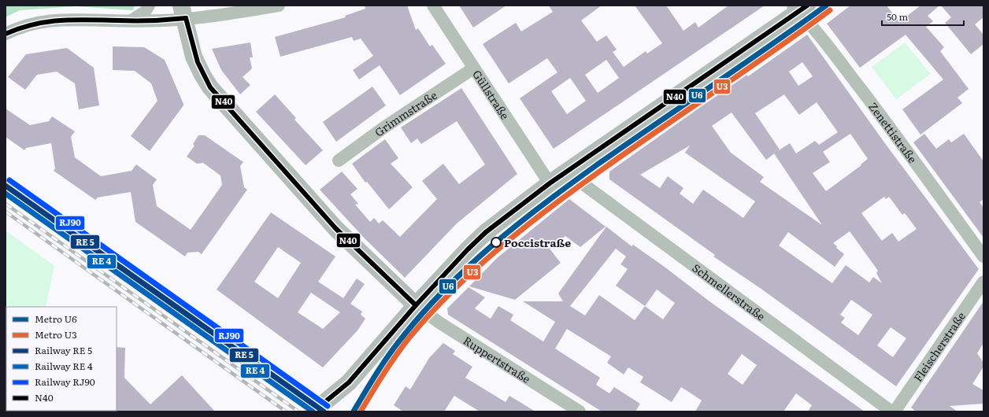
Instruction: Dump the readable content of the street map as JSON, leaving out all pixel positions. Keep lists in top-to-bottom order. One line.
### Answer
{"streets":{"street":["Güllstraße","Grimmstraße","Zenettistraße","Schmellerstraße","Fleischerstraße","Ruppertstraße"]},"crossings":[["Güllstraße","Grimmstraße"]],"places":["Poccistraße"],"lines":["metro line U6","transit line N40","metro line U3","rail line RJ90"],"legend":["Metro U6","Metro U3","Railway RE 5","Railway RE 4","Railway RJ90","N40"],"scale_bar":"50 m"}
